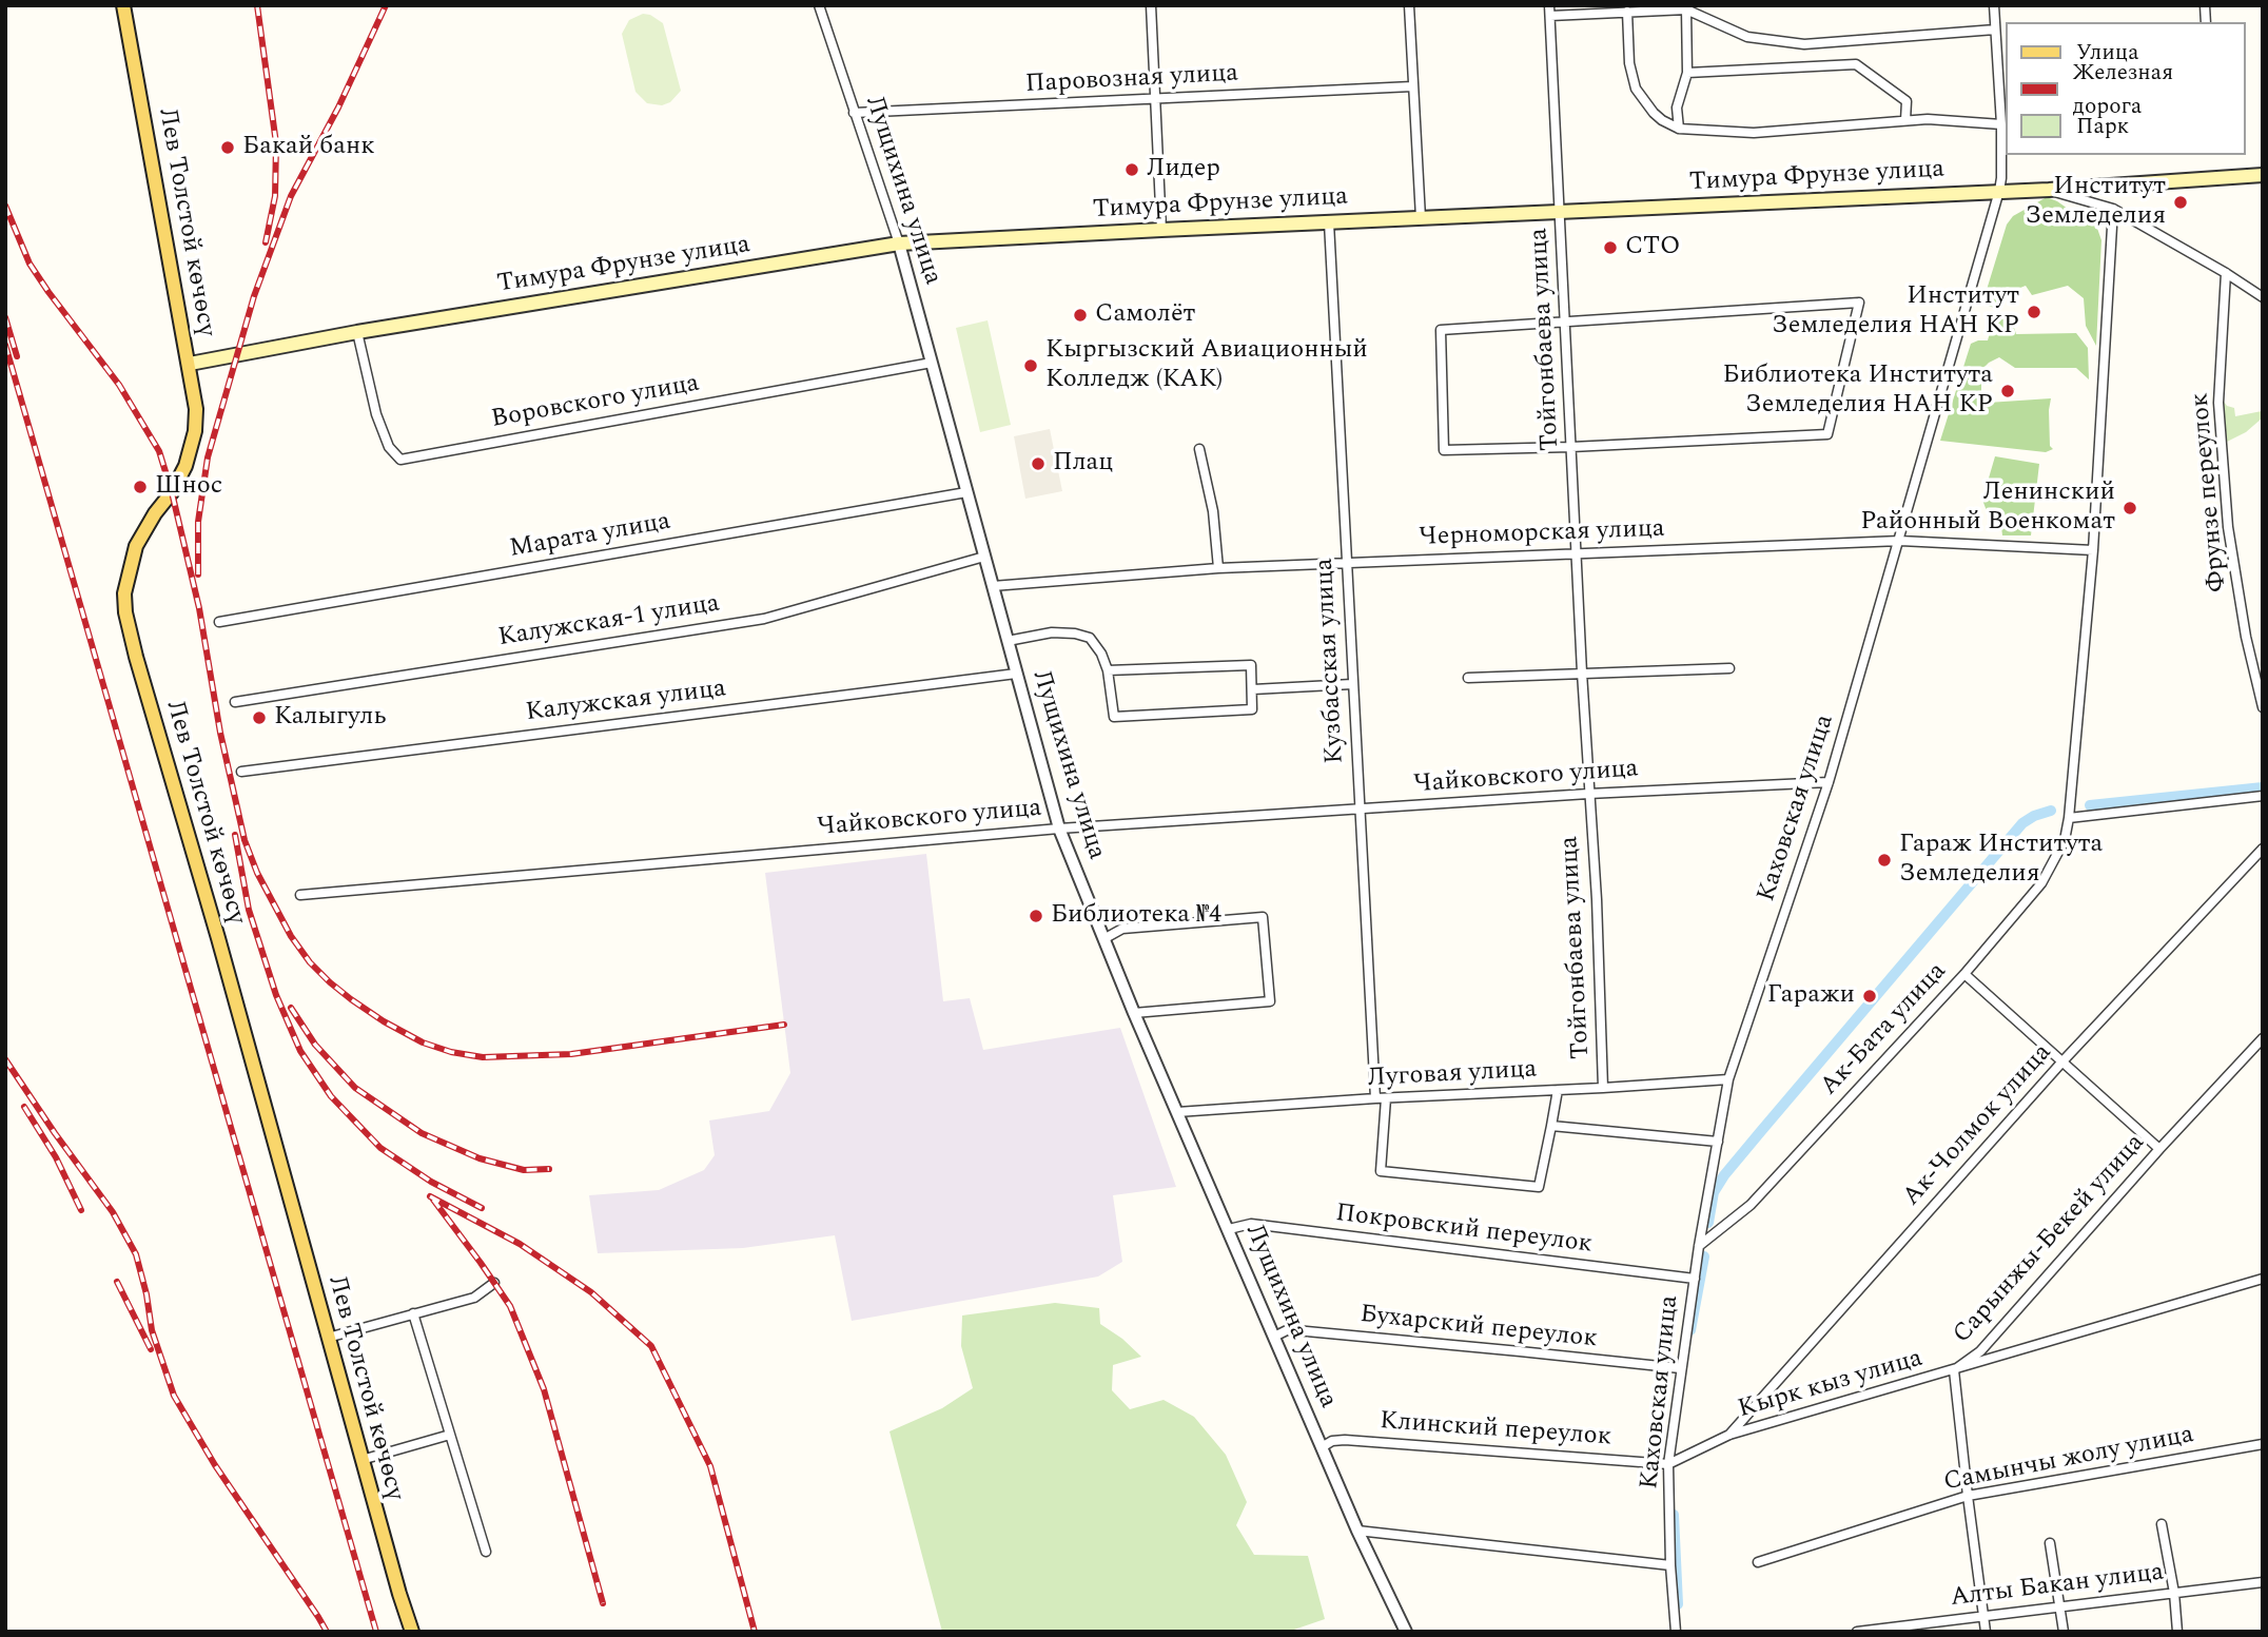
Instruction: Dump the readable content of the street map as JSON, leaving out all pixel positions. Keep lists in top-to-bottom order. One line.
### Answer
{"streets":{"main road":["Тимура Фрунзе улица","Лев Толстой көчөсү"],"street":["Паровозная улица","Лущихина улица","Тойгонбаева улица","Воровского улица","Фрунзе переулок","Черноморская улица","Марата улица","Калужская-1 улица","Кузбасская улица","Калужская улица","Чайковского улица","Каховская улица","Ак-Бата улица","Луговая улица","Ак-Чолмок улица","Покровский переулок","Сарынжы-Бекей улица","Бухарский переулок","Кырк кыз улица","Клинский переулок","Самынчы жолу улица","Алты Бакан улица"]},"crossings":[["Паровозная улица","Лущихина улица"],["Тимура Фрунзе улица","Лущихина улица"],["Тимура Фрунзе улица","Лев Толстой көчөсү"],["Тимура Фрунзе улица","Тойгонбаева улица"],["Тимура Фрунзе улица","Воровского улица"],["Тимура Фрунзе улица","Кузбасская улица"],["Тимура Фрунзе улица","Каховская улица"],["Лущихина улица","Воровского улица"],["Лущихина улица","Черноморская улица"],["Лущихина улица","Марата улица"],["Лущихина улица","Калужская-1 улица"],["Лущихина улица","Калужская улица"],["Лущихина улица","Чайковского улица"],["Лущихина улица","Луговая улица"],["Лущихина улица","Покровский переулок"],["Лущихина улица","Бухарский переулок"],["Лущихина улица","Клинский переулок"],["Тойгонбаева улица","Черноморская улица"],["Тойгонбаева улица","Чайковского улица"],["Тойгонбаева улица","Луговая улица"],["Черноморская улица","Кузбасская улица"],["Черноморская улица","Каховская улица"],["Кузбасская улица","Чайковского улица"],["Кузбасская улица","Луговая улица"],["Чайковского улица","Каховская улица"],["Каховская улица","Ак-Бата улица"],["Каховская улица","Луговая улица"],["Каховская улица","Покровский переулок"],["Каховская улица","Бухарский переулок"],["Каховская улица","Кырк кыз улица"],["Каховская улица","Клинский переулок"],["Ак-Чолмок улица","Кырк кыз улица"],["Сарынжы-Бекей улица","Кырк кыз улица"],["Сарынжы-Бекей улица","Самынчы жолу улица"],["Сарынжы-Бекей улица","Алты Бакан улица"],["Кырк кыз улица","Клинский переулок"]],"places":["Бакай банк","Лидер","Институт Земледелия","СТО","Институт Земледелия НАН КР","Самолёт","Кыргызский Авиационный Колледж (КАК)","Библиотека Института Земледелия НАН КР","Плац","Шнос","Ленинский Районный Военкомат","Калыгуль","Гараж Института Земледелия","Библиотека №4","Гаражи"],"legend":["Улица","Железная дорога","Парк"]}
